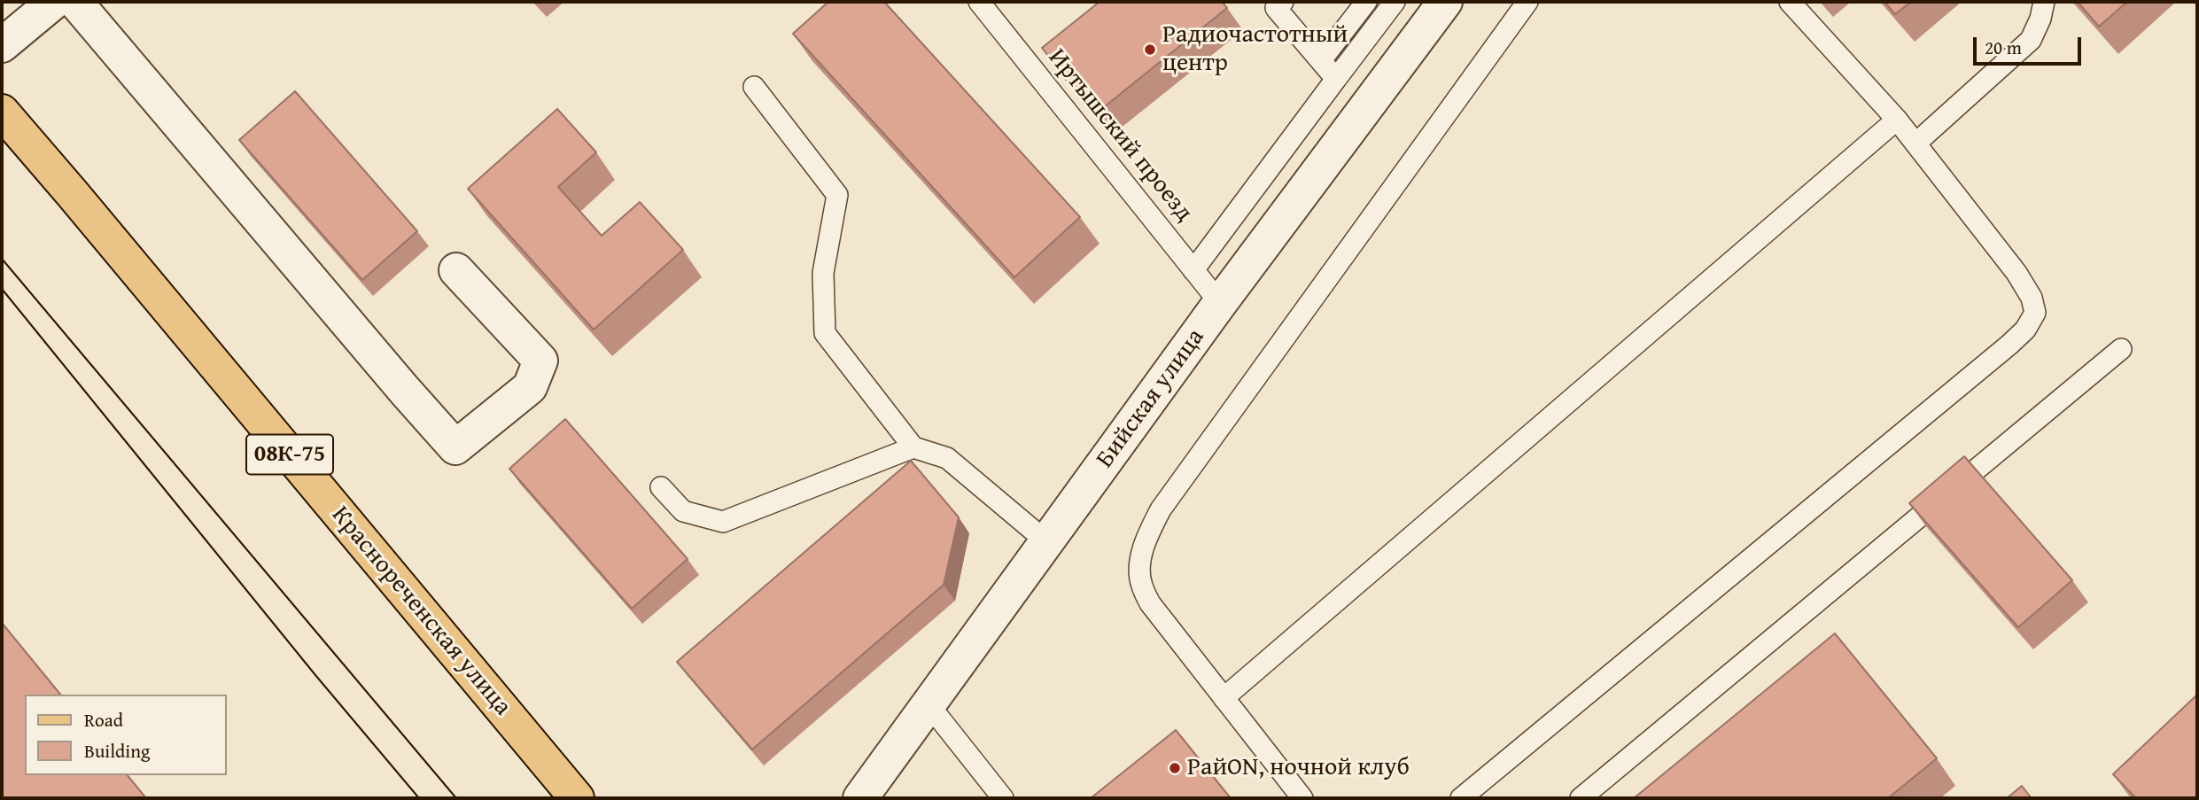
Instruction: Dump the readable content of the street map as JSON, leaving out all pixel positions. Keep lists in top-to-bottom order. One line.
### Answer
{"streets":{"main road":["08К-75","Краснореченская улица"],"street":["Бийская улица"],"lane":["Иртышский проезд"]},"crossings":[["Иртышский проезд","Бийская улица"]],"places":["Радиочастотный центр","РайON, ночной клуб"],"legend":["Road","Building"],"scale_bar":"20 m"}
